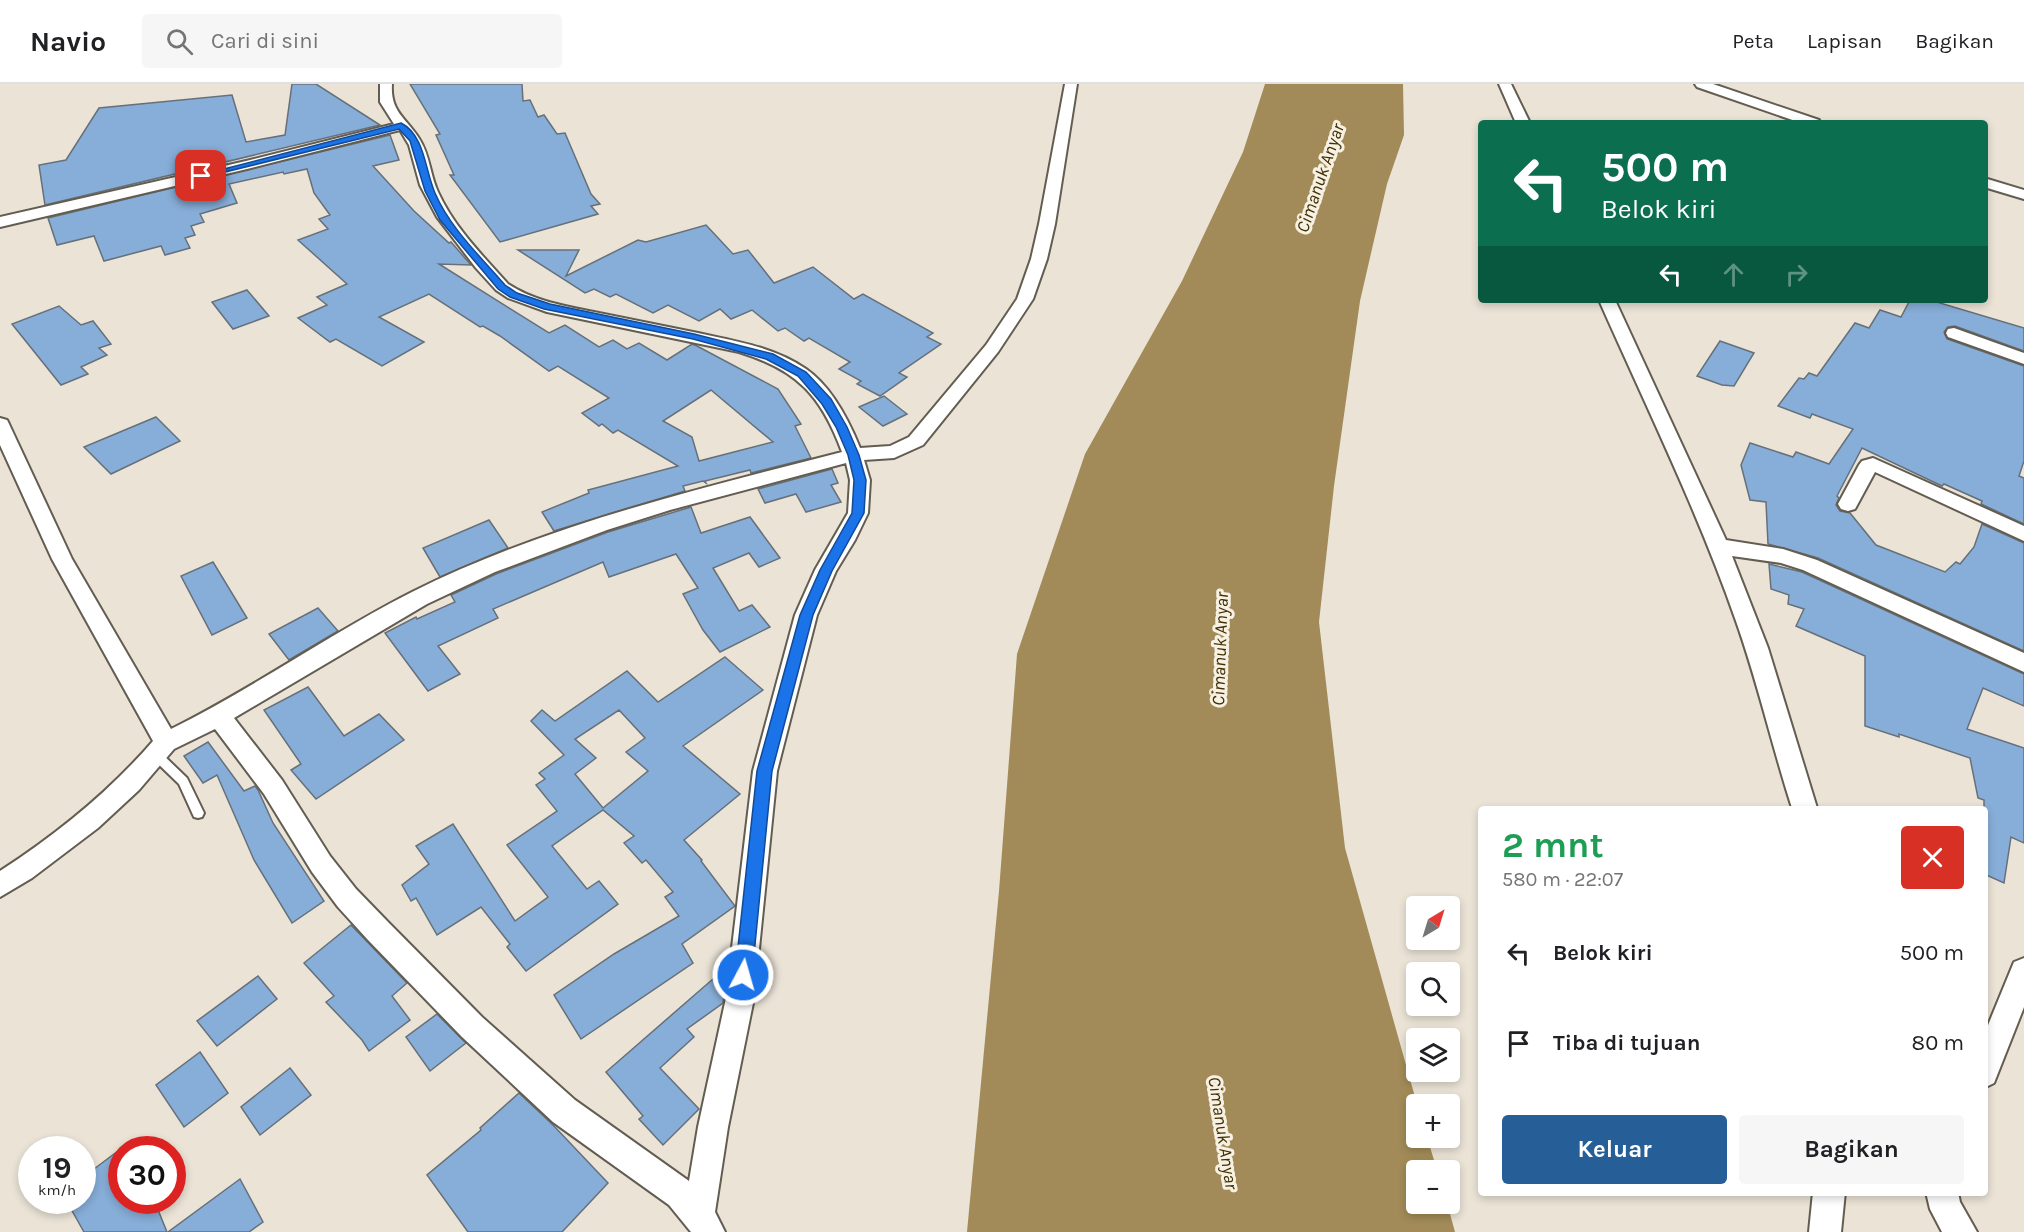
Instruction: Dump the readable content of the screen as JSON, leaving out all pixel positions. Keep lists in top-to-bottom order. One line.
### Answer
{"water":["Cimanuk Anyar"],"north":"top right","page":{"header":"Navio","search":"Cari di sini","nav":["Peta","Lapisan","Bagikan"],"turn":["500 m","Belok kiri"],"heading":["2 mnt","580 m · 22:07"],"map_buttons":["+","−"],"list":[{"name":"Belok kiri","value":"500 m"},{"name":"Tiba di tujuan","value":"80 m"}],"buttons":["Keluar","Bagikan"],"speed":"19 km/h","limit":"30"}}
